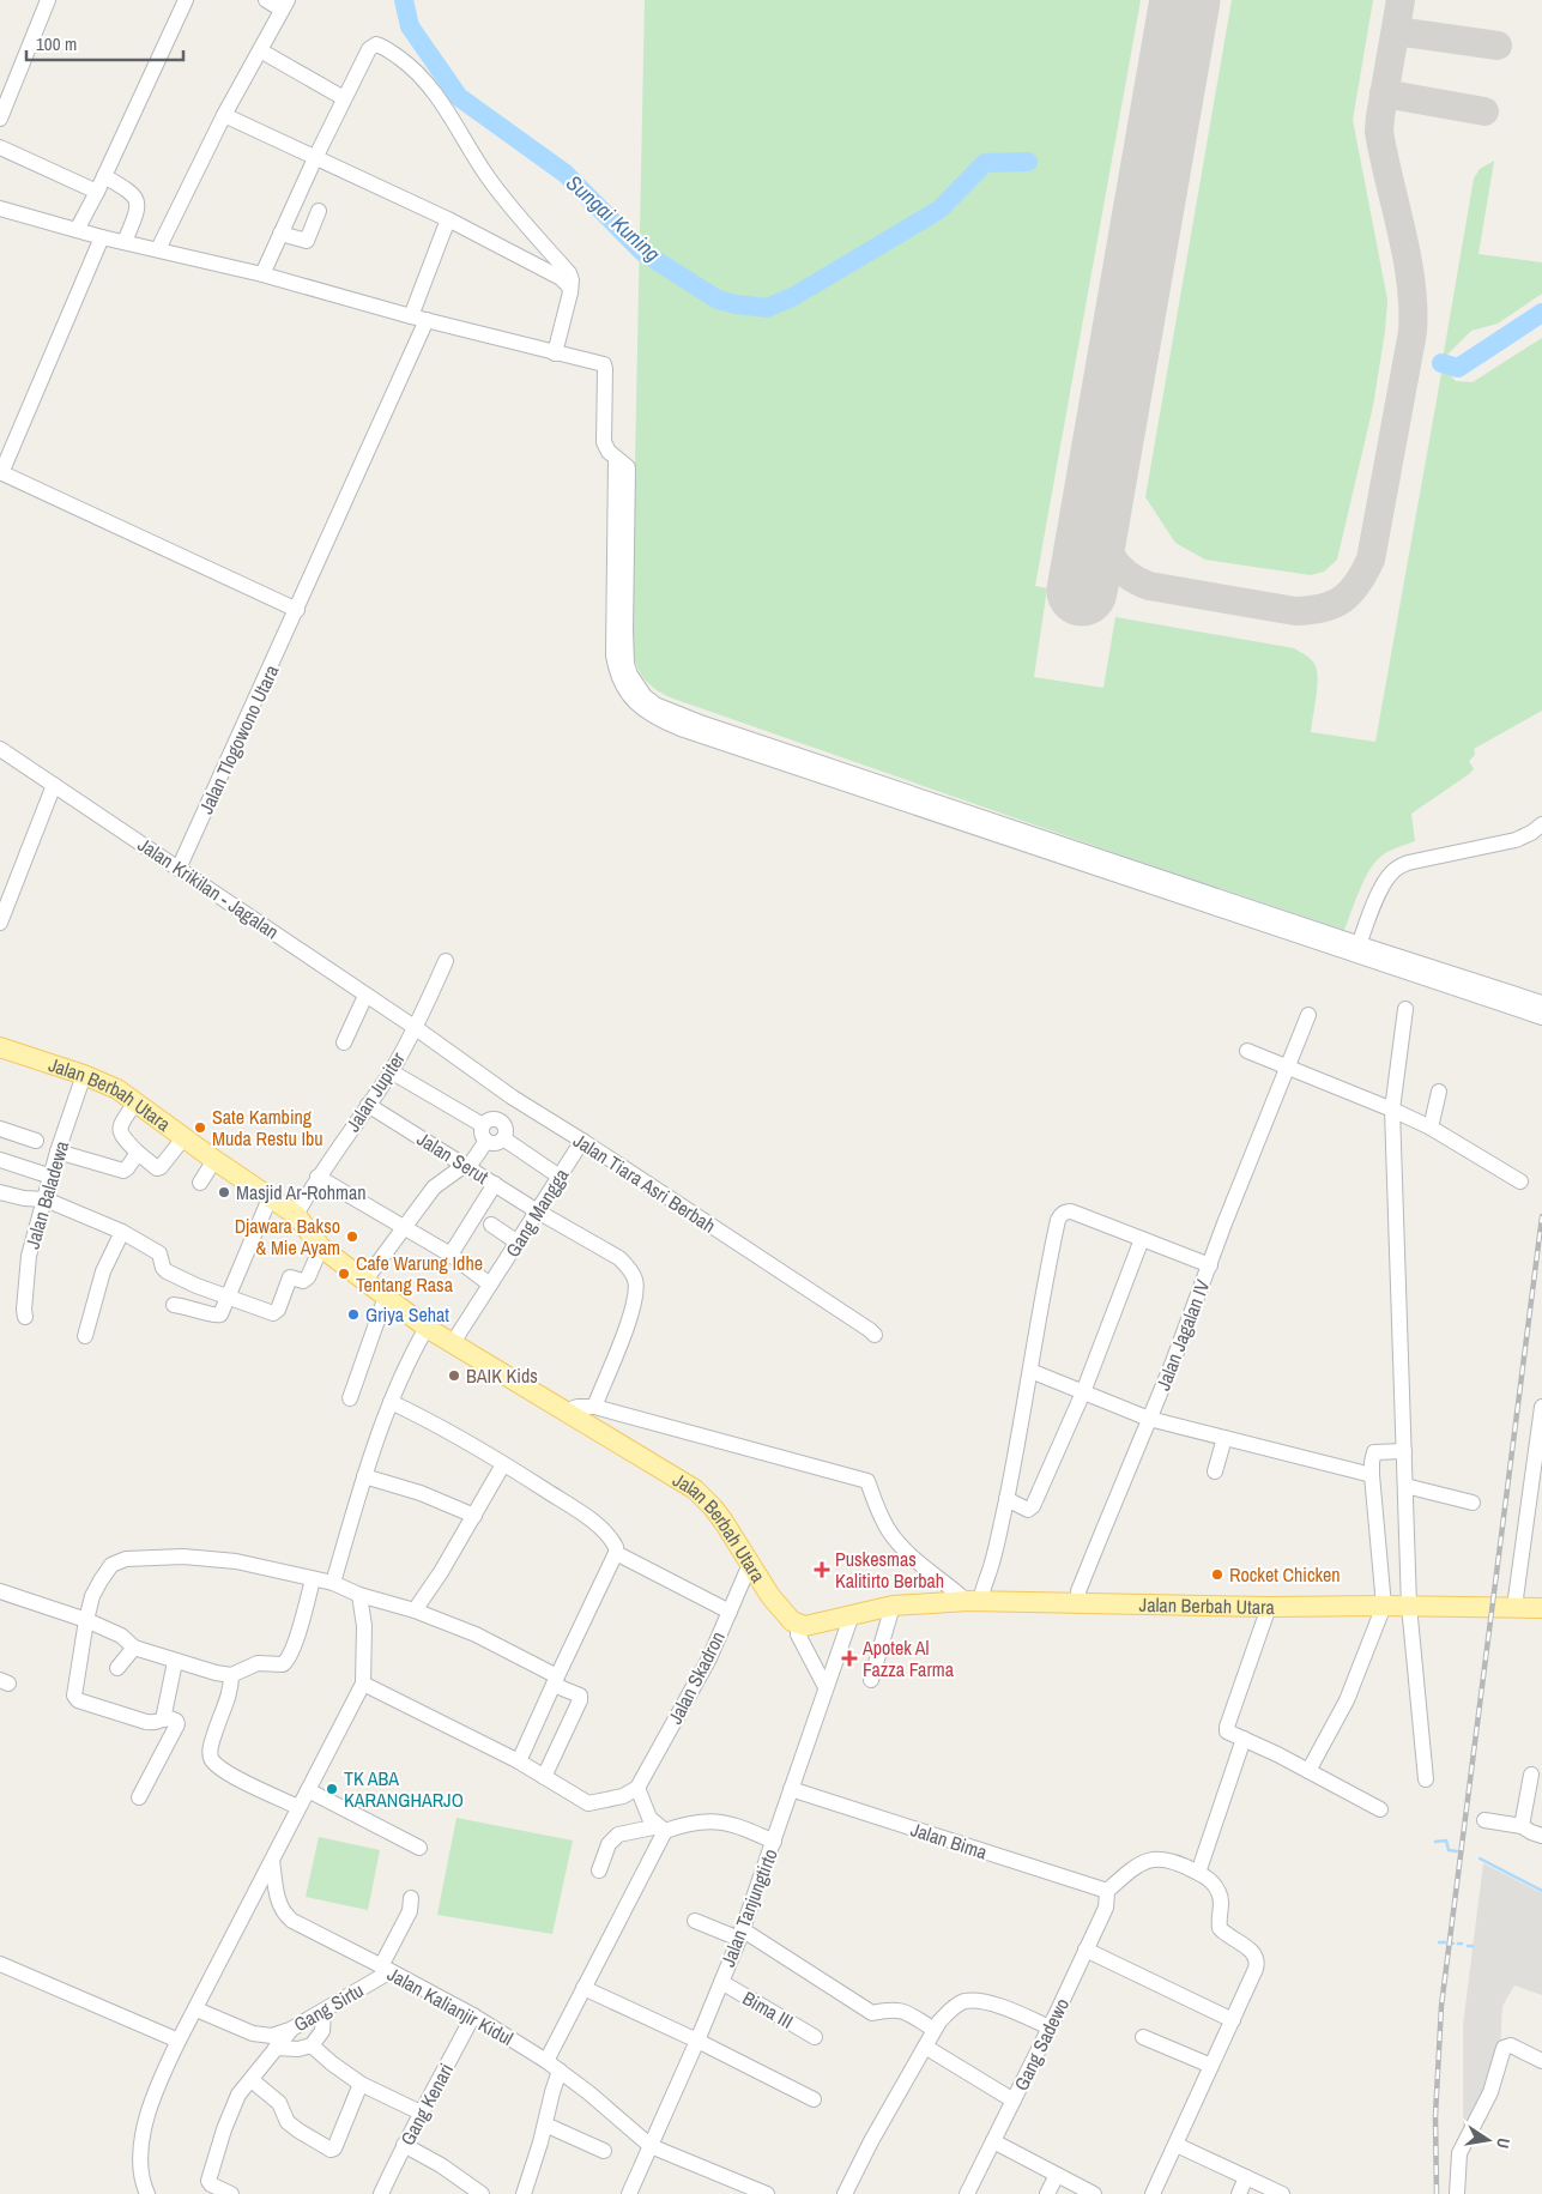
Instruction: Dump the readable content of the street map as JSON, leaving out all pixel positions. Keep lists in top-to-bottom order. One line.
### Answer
{"streets":{"main road":["Jalan Berbah Utara"],"street":["Jalan Tlogowono Utara","Jalan Krikilan - Jagalan","Jalan Jupiter","Jalan Serut","Jalan Tiara Asri Berbah","Jalan Baladewa","Gang Mangga","Jalan Jagalan IV","Jalan Skadron","Jalan Bima","Jalan Tanjungtirto","Jalan Kalianjir Kidul","Gang Sirtu","Bima III","Gang Sadewo","Gang Kenari"]},"crossings":[["Jalan Tlogowono Utara","Jalan Krikilan - Jagalan"],["Jalan Krikilan - Jagalan","Jalan Jupiter"],["Jalan Krikilan - Jagalan","Jalan Tiara Asri Berbah"],["Jalan Jupiter","Jalan Berbah Utara"],["Jalan Jupiter","Jalan Serut"],["Jalan Jupiter","Jalan Tiara Asri Berbah"],["Jalan Berbah Utara","Jalan Baladewa"],["Jalan Berbah Utara","Gang Mangga"],["Jalan Berbah Utara","Jalan Jagalan IV"],["Jalan Berbah Utara","Jalan Skadron"],["Jalan Berbah Utara","Jalan Tanjungtirto"],["Jalan Serut","Gang Mangga"],["Jalan Tiara Asri Berbah","Gang Mangga"],["Jalan Bima","Jalan Tanjungtirto"],["Jalan Bima","Gang Sadewo"],["Jalan Tanjungtirto","Jalan Kalianjir Kidul"],["Jalan Tanjungtirto","Bima III"],["Jalan Kalianjir Kidul","Gang Sirtu"],["Jalan Kalianjir Kidul","Gang Kenari"]],"water":["Sungai Kuning"],"places":{"other":["Sate Kambing Muda Restu Ibu","Masjid Ar-Rohman","Djawara Bakso & Mie Ayam","Cafe Warung Idhe Tentang Rasa","Griya Sehat","BAIK Kids","Rocket Chicken","TK ABA KARANGHARJO"],"health":["Puskesmas Kalitirto Berbah","Apotek Al Fazza Farma"]},"scale_bar":"100 m","north":"right"}
